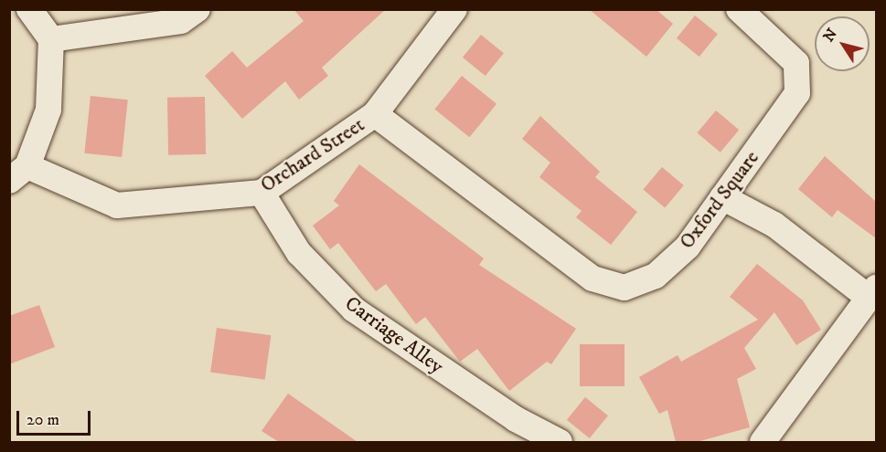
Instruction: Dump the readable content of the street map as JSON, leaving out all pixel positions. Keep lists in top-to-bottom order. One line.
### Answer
{"streets":{"street":["Orchard Street","Oxford Square","Carriage Alley"]},"crossings":[["Orchard Street","Oxford Square"],["Orchard Street","Carriage Alley"]],"scale_bar":"20 m","north":"top left"}
